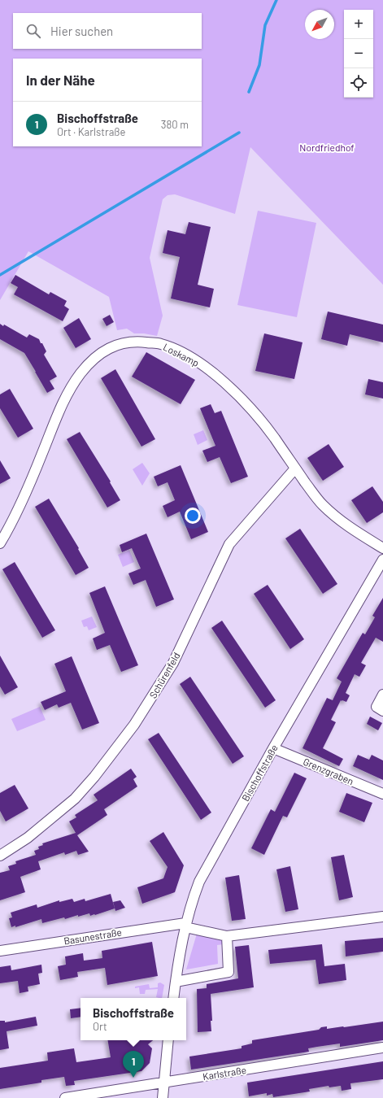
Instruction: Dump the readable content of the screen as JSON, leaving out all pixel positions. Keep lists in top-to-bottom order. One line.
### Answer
{"streets":{"street":["Loskamp","Schürenfeld","Grenzgraben","Bischoffstraße","Basunestraße","Karlstraße"]},"crossings":[["Loskamp","Schürenfeld"],["Grenzgraben","Bischoffstraße"],["Bischoffstraße","Basunestraße"]],"parks":["Nordfriedhof"],"north":"bottom left","page":{"map_buttons":["+","−"],"search":"Hier suchen","heading":"In der Nähe","list":[{"mark":"1","name":"Bischoffstraße","note":"Ort · Karlstraße","value":"380 m"}],"popup":["Bischoffstraße","Ort"],"pins":"1"}}
